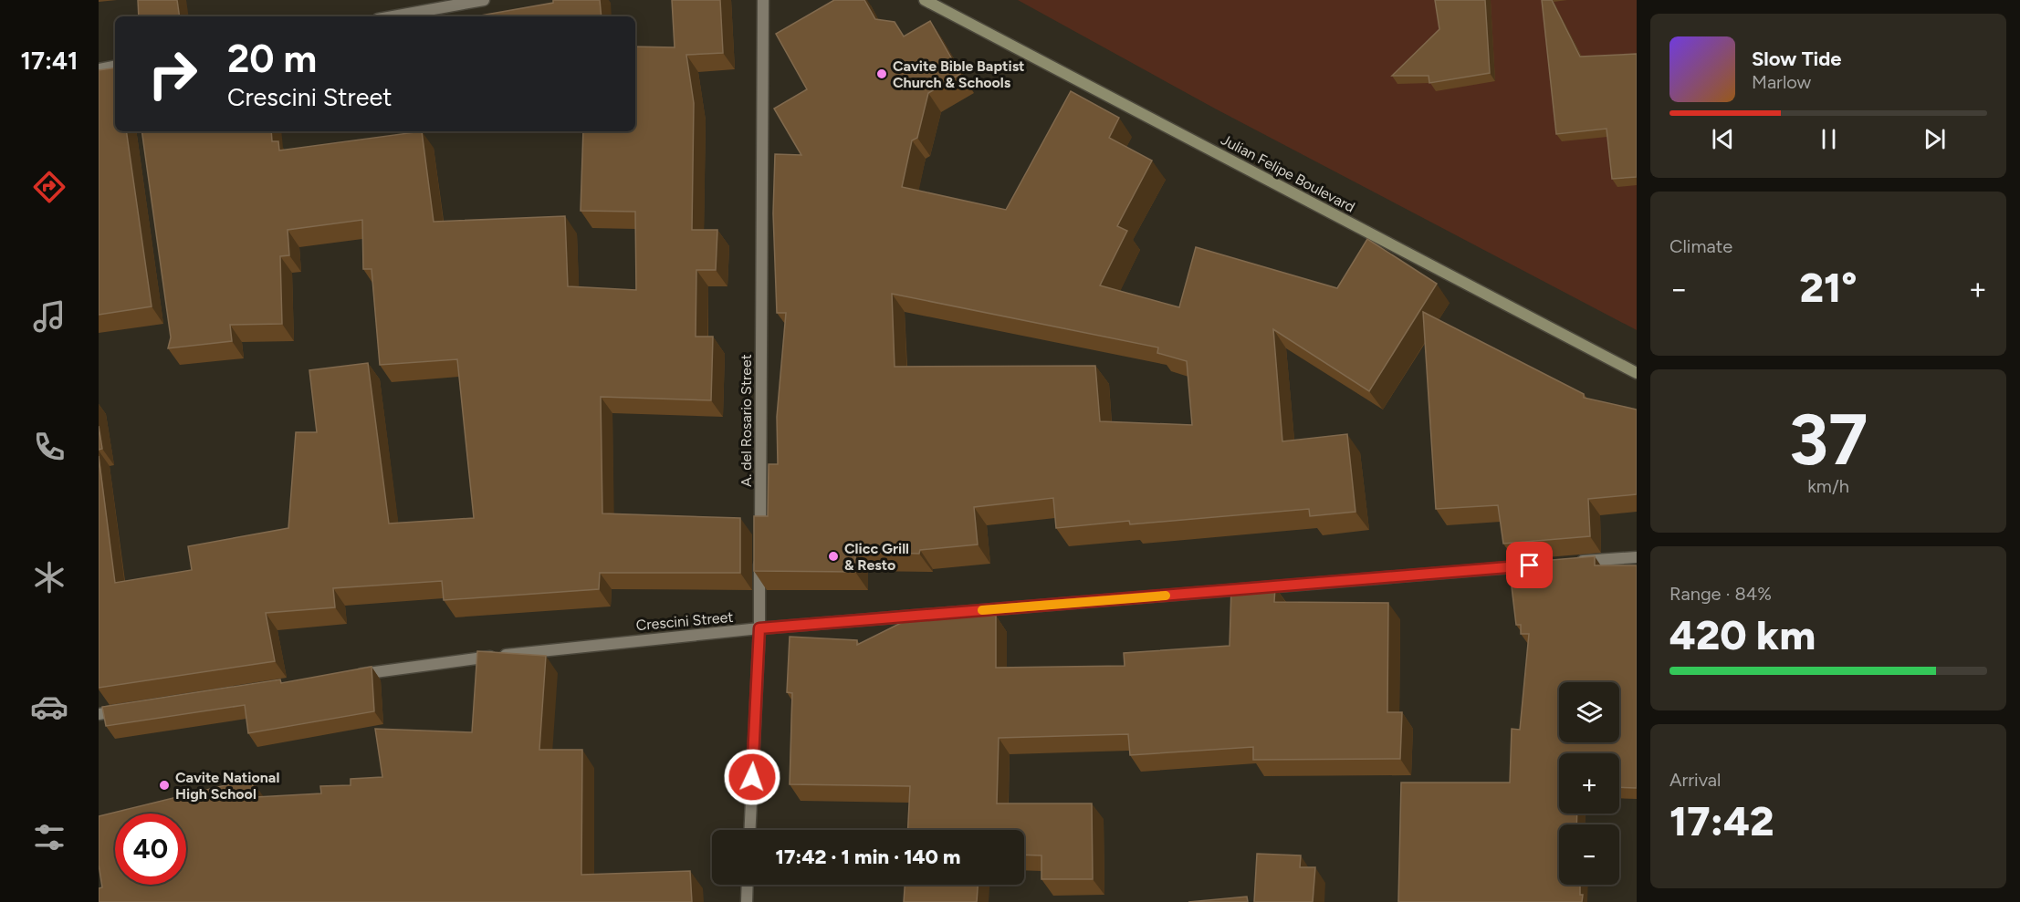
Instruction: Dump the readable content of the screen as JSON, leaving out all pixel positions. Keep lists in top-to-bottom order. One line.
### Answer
{"streets":{"main road":["Julian Felipe Boulevard"],"street":["A. del Rosario Street","Crescini Street"]},"crossings":[["A. del Rosario Street","Crescini Street"]],"places":["Cavite Bible Baptist Church & Schools","Clicc Grill & Resto","Cavite National High School"],"page":{"tabs":"17:41","turn":["20 m","Crescini Street"],"song":["Slow Tide","Marlow"],"tile":["Climate",["37","km/h"],["Range · 84%","420 km"],["Arrival","17:42"]],"heat":["−","21°","+"],"map_buttons":["+","−"],"limit":"40","trip":"17:42 · 1 min · 140 m"}}
